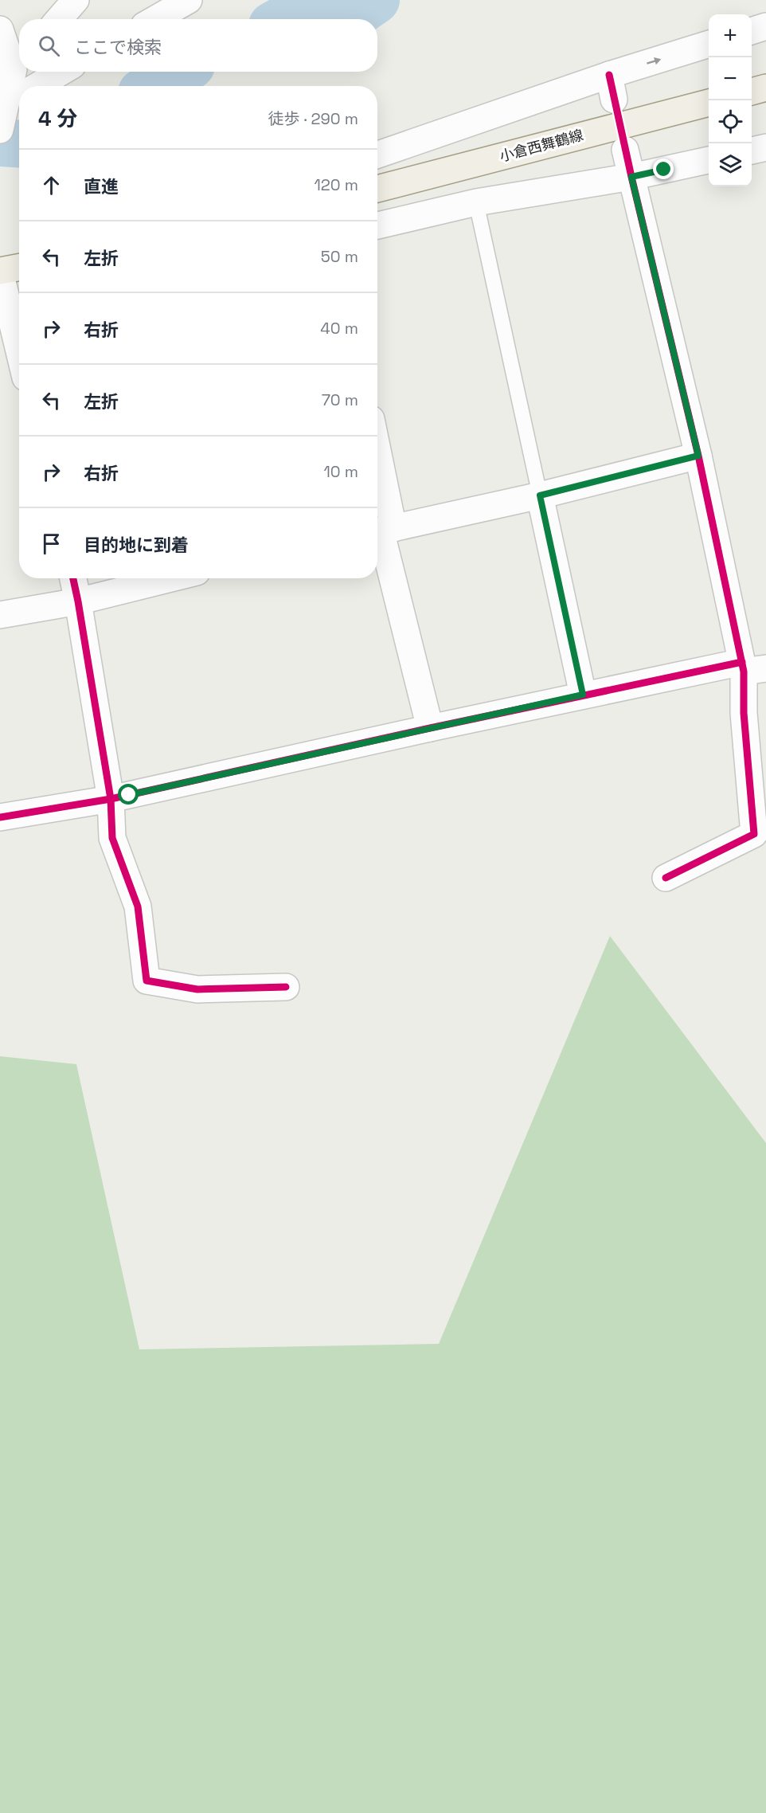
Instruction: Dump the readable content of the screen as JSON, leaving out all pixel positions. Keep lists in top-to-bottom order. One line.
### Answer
{"streets":{"main road":["小倉西舞鶴線"]},"page":{"map_buttons":["+","−"],"search":"ここで検索","heading":["4 分","徒歩 · 290 m"],"list":[["直進","120 m"],["左折","50 m"],["右折","40 m"],["左折","70 m"],["右折","10 m"],"目的地に到着"]}}
